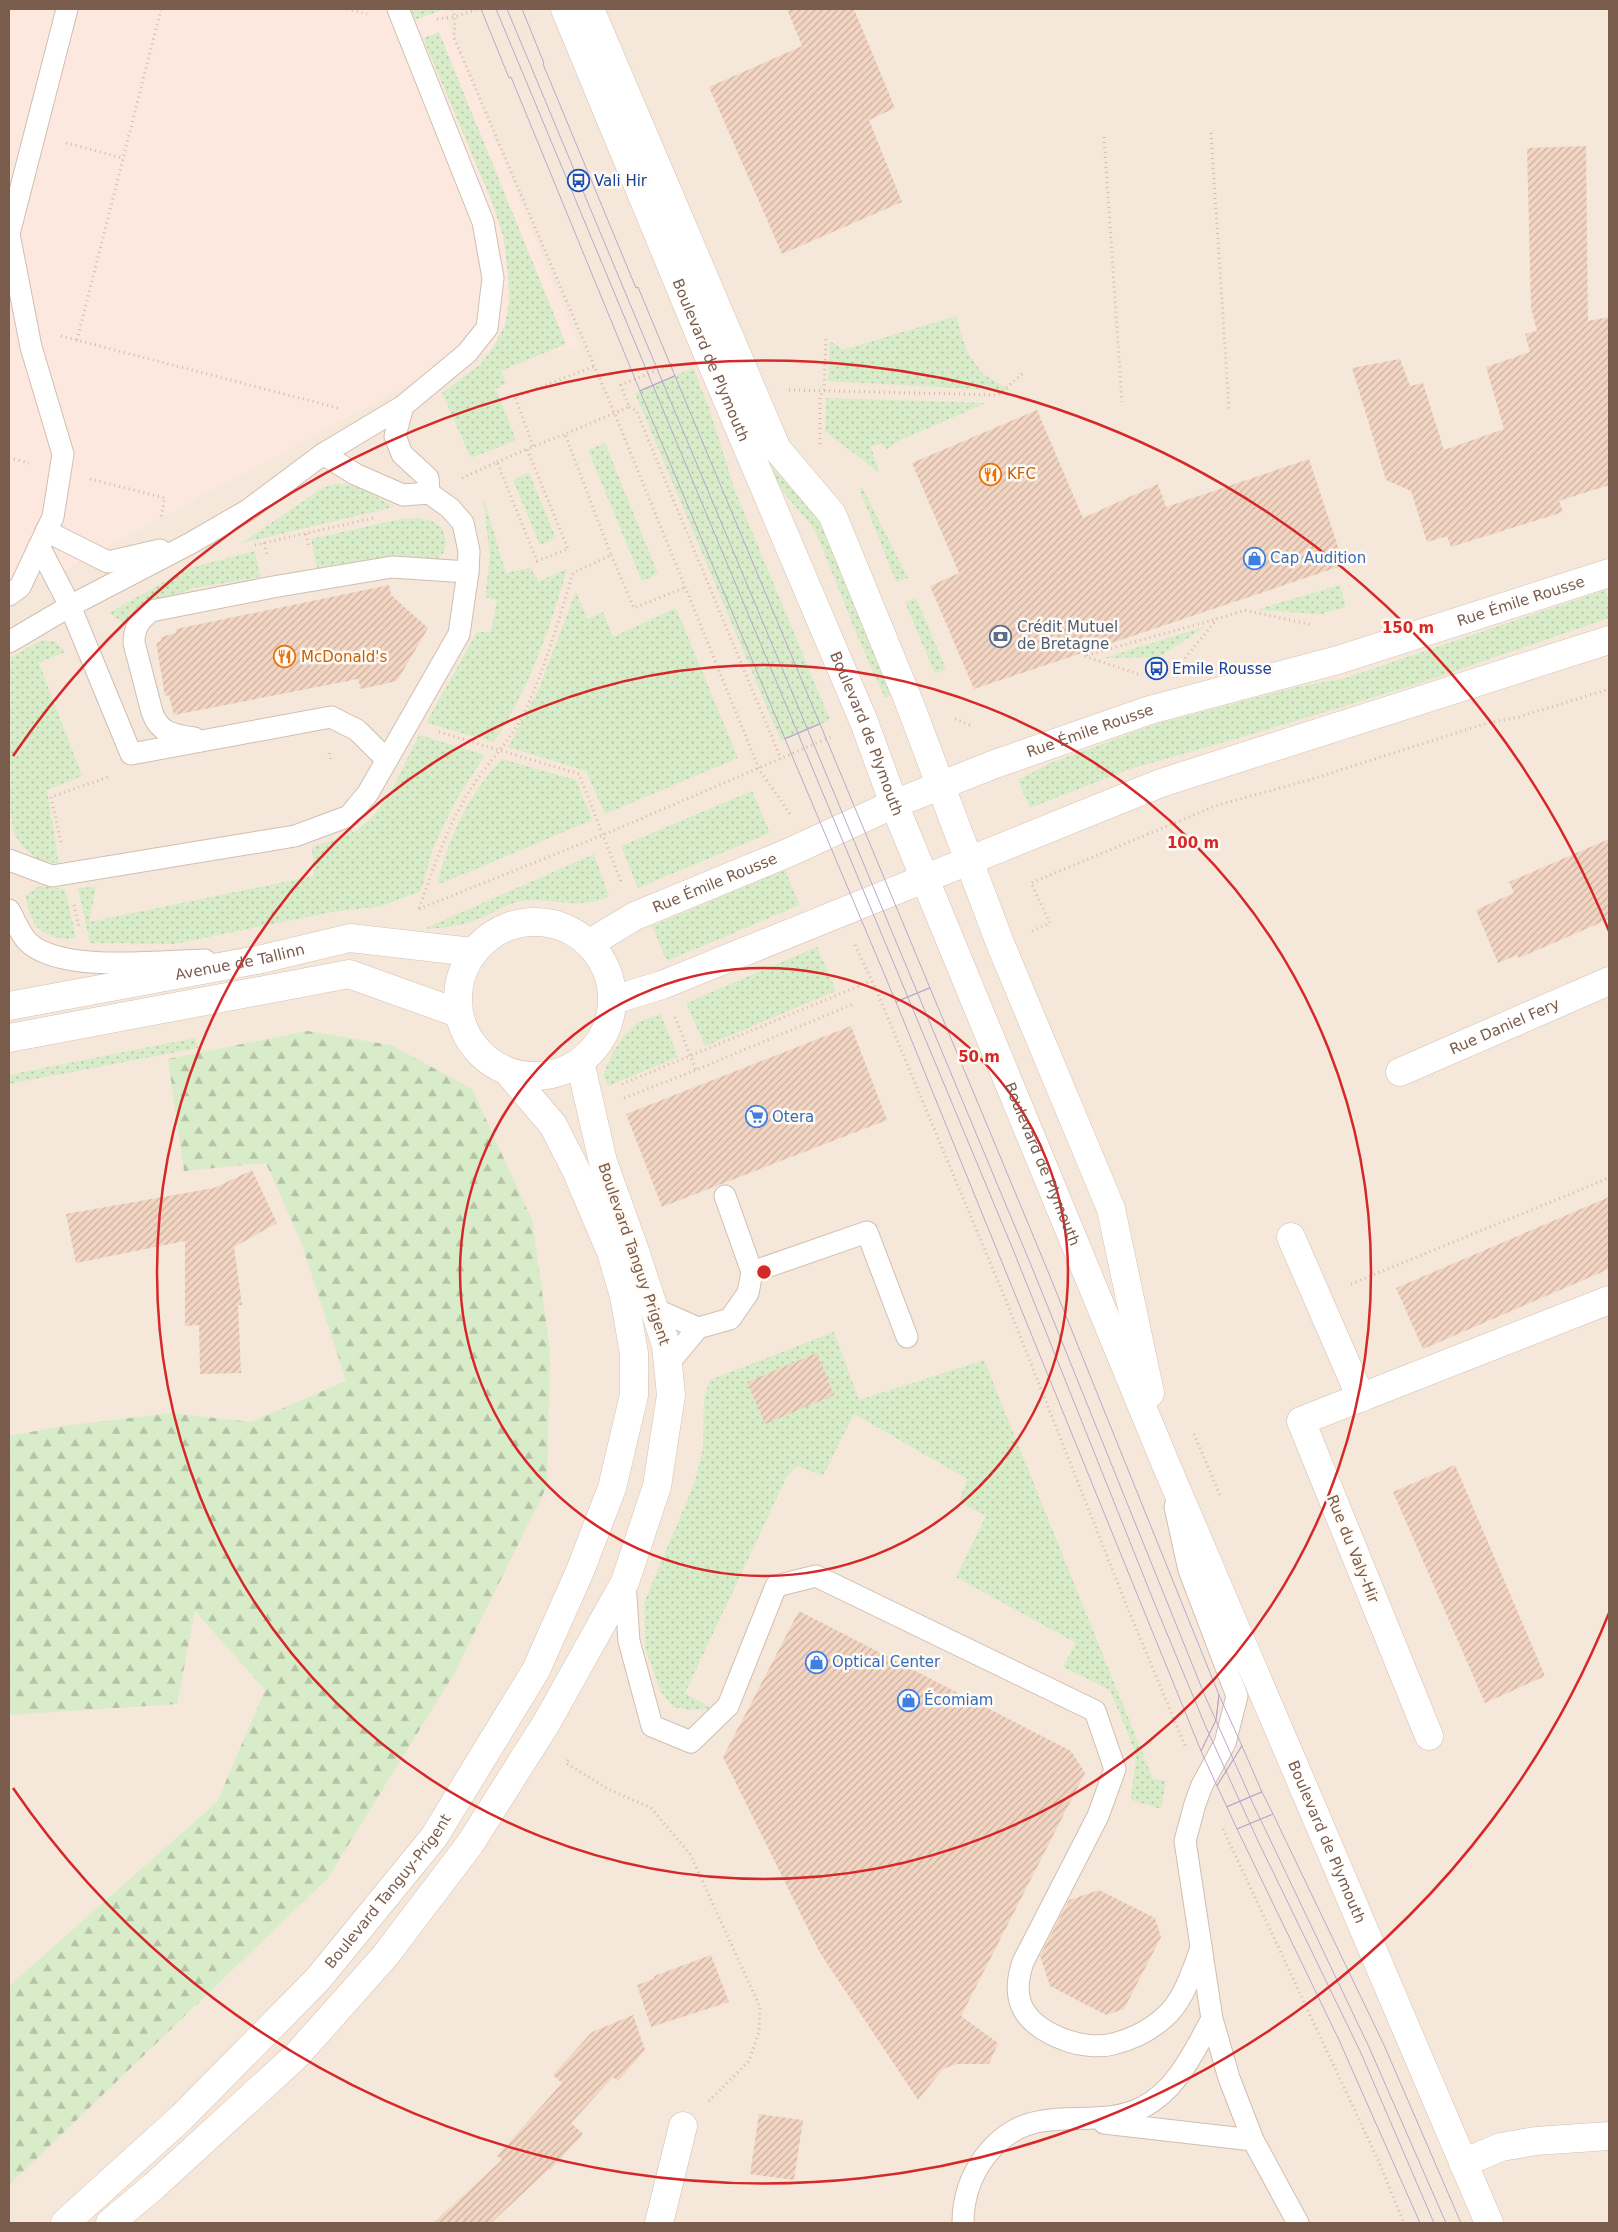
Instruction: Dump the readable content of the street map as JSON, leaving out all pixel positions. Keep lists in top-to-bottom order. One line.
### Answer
{"streets":{"street":["Boulevard de Plymouth","Rue Émile Rousse","Avenue de Tallinn","Rue Daniel Fery","Boulevard Tanguy Prigent","Rue du Valy-Hir","Boulevard Tanguy-Prigent"]},"crossings":[["Boulevard de Plymouth","Rue Émile Rousse"],["Rue Émile Rousse","Avenue de Tallinn"],["Rue Émile Rousse","Boulevard Tanguy Prigent"],["Avenue de Tallinn","Boulevard Tanguy Prigent"],["Boulevard Tanguy Prigent","Boulevard Tanguy-Prigent"]],"places":{"bus stop":["Vali Hir","Emile Rousse"],"restaurant":["KFC","McDonald's"],"shop":["Cap Audition","Optical Center","Écomiam"],"bank":["Crédit Mutuel de Bretagne"],"supermarket":["Otera"]},"rings":["150 m","100 m","50 m"]}
